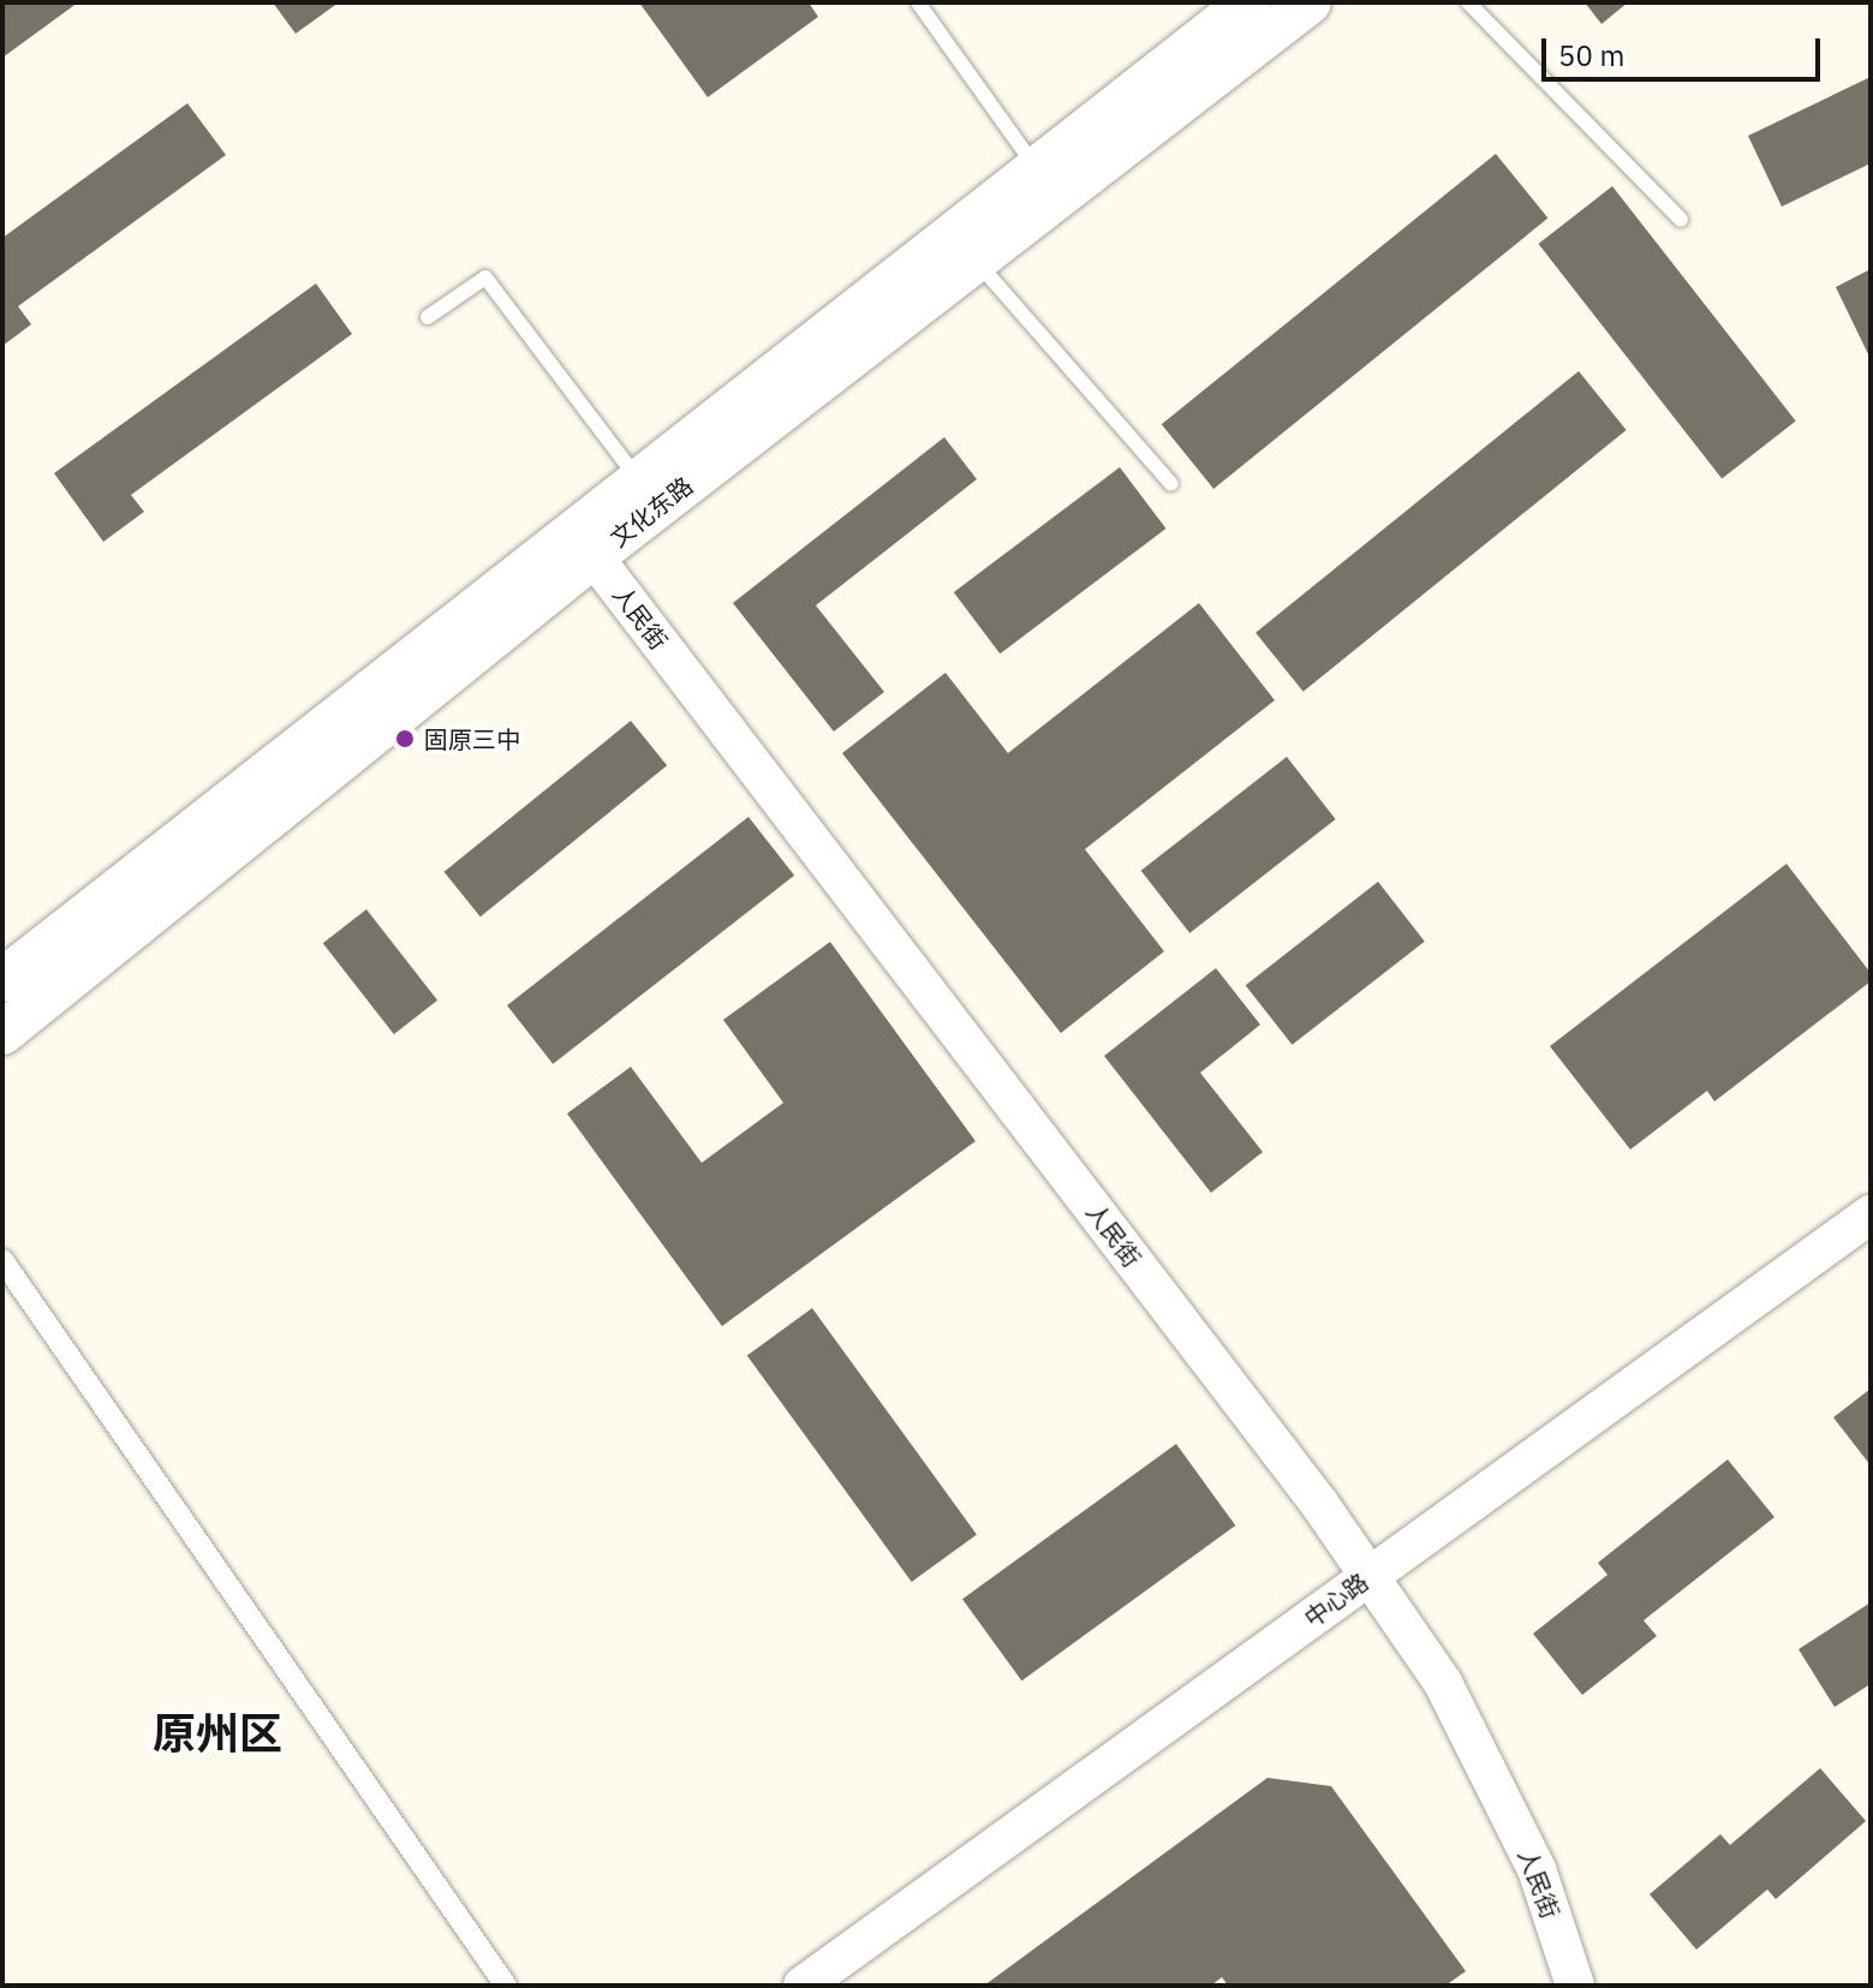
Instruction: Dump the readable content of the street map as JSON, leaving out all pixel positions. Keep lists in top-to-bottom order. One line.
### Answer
{"streets":{"main road":["文化东路"],"street":["人民街","中心路"]},"crossings":[["文化东路","人民街"],["人民街","中心路"]],"districts":["原州区"],"places":["固原三中"],"scale_bar":"50 m"}
